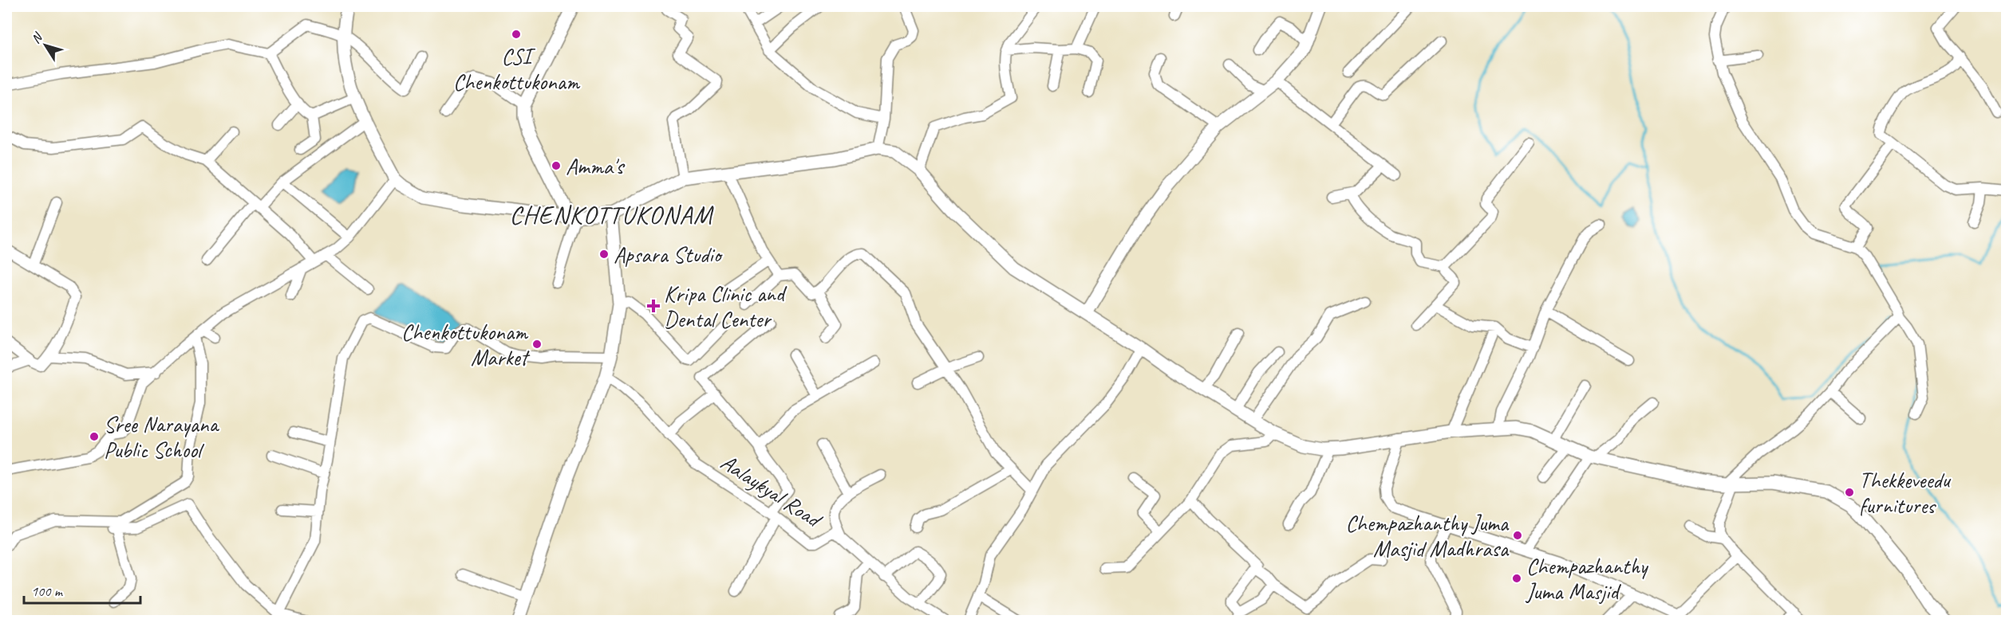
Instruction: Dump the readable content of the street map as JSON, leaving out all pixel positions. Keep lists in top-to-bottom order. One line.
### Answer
{"streets":{"street":["Aalaykyal Road"]},"districts":["CHENKOTTUKONAM"],"places":{"other":["CSI Chenkottukonam","Amma's","Apsara Studio","Chenkottukonam Market","Sree Narayana Public School","Thekkeveedu furnitures","Chempazhanthy Juma Masjid Madhrasa","Chempazhanthy Juma Masjid"],"health":["Kripa Clinic and Dental Center"]},"scale_bar":"100 m","north":"top left"}
